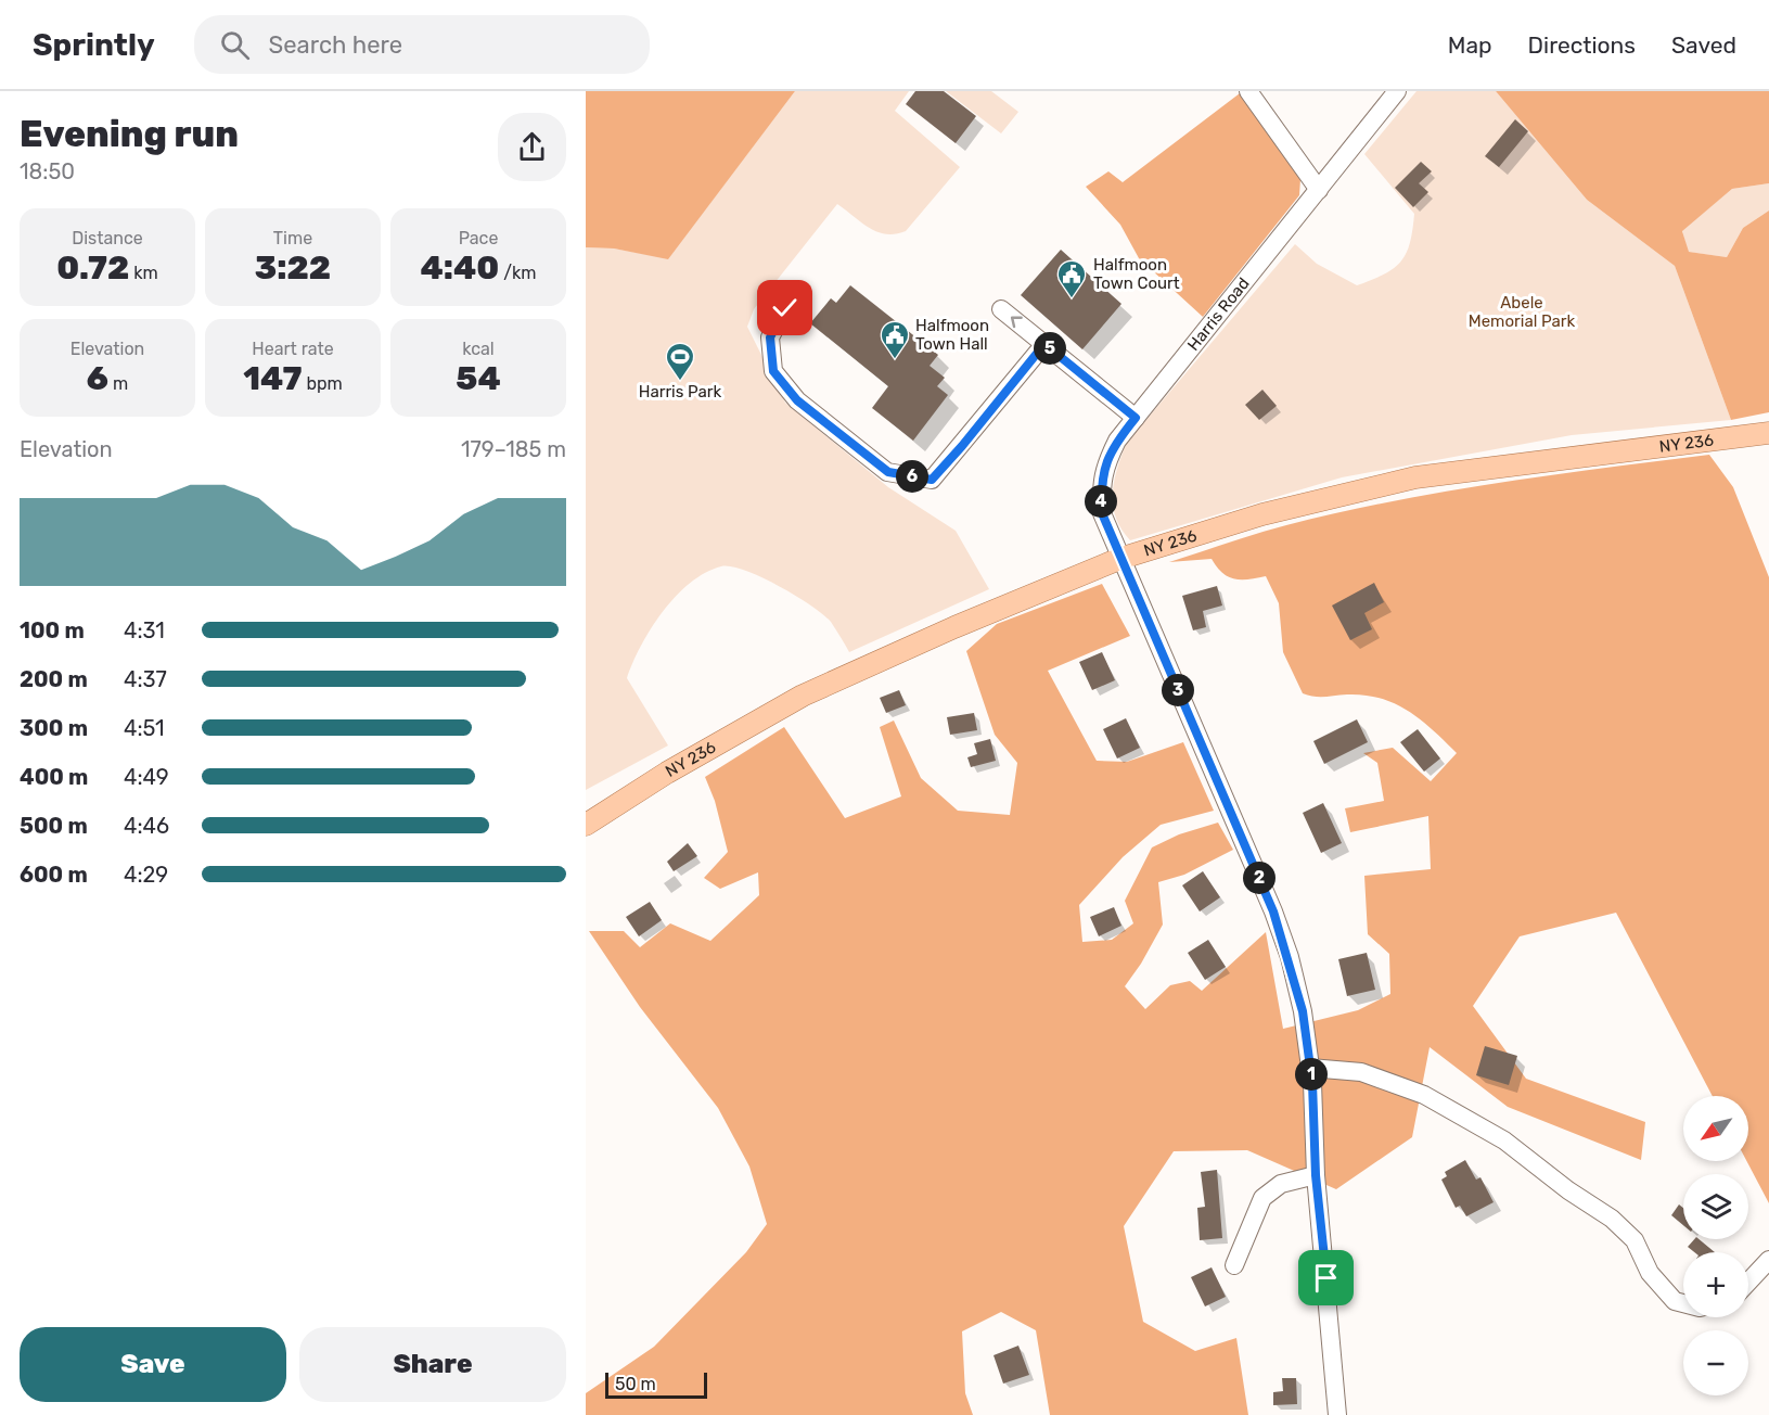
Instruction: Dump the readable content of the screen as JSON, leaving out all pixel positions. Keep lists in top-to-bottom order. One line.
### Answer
{"streets":{"main road":["NY 236"],"street":["Harris Road"]},"crossings":[["Harris Road","NY 236"]],"parks":["Abele Memorial Park"],"places":{"public building":["Halfmoon Town Court","Halfmoon Town Hall"],"sports":["Harris Park"]},"scale_bar":"50 m","north":"bottom left","page":{"header":"Sprintly","search":"Search here","nav":["Map","Directions","Saved"],"heading":["Evening run","18:50"],"stats":[["Distance","0.72 km"],["Time","3:22"],["Pace","4:40 /km"],["Elevation","6 m"],["Heart rate","147 bpm"],["kcal","54"]],"pins":["5","6","4","3","2","1"],"chart":["Elevation","179–185 m"],"list":[{"name":"100 m","note":"4:31"},{"name":"200 m","note":"4:37"},{"name":"300 m","note":"4:51"},{"name":"400 m","note":"4:49"},{"name":"500 m","note":"4:46"},{"name":"600 m","note":"4:29"}],"map_buttons":["+","−"],"buttons":["Save","Share"],"scale":"50 m"}}
